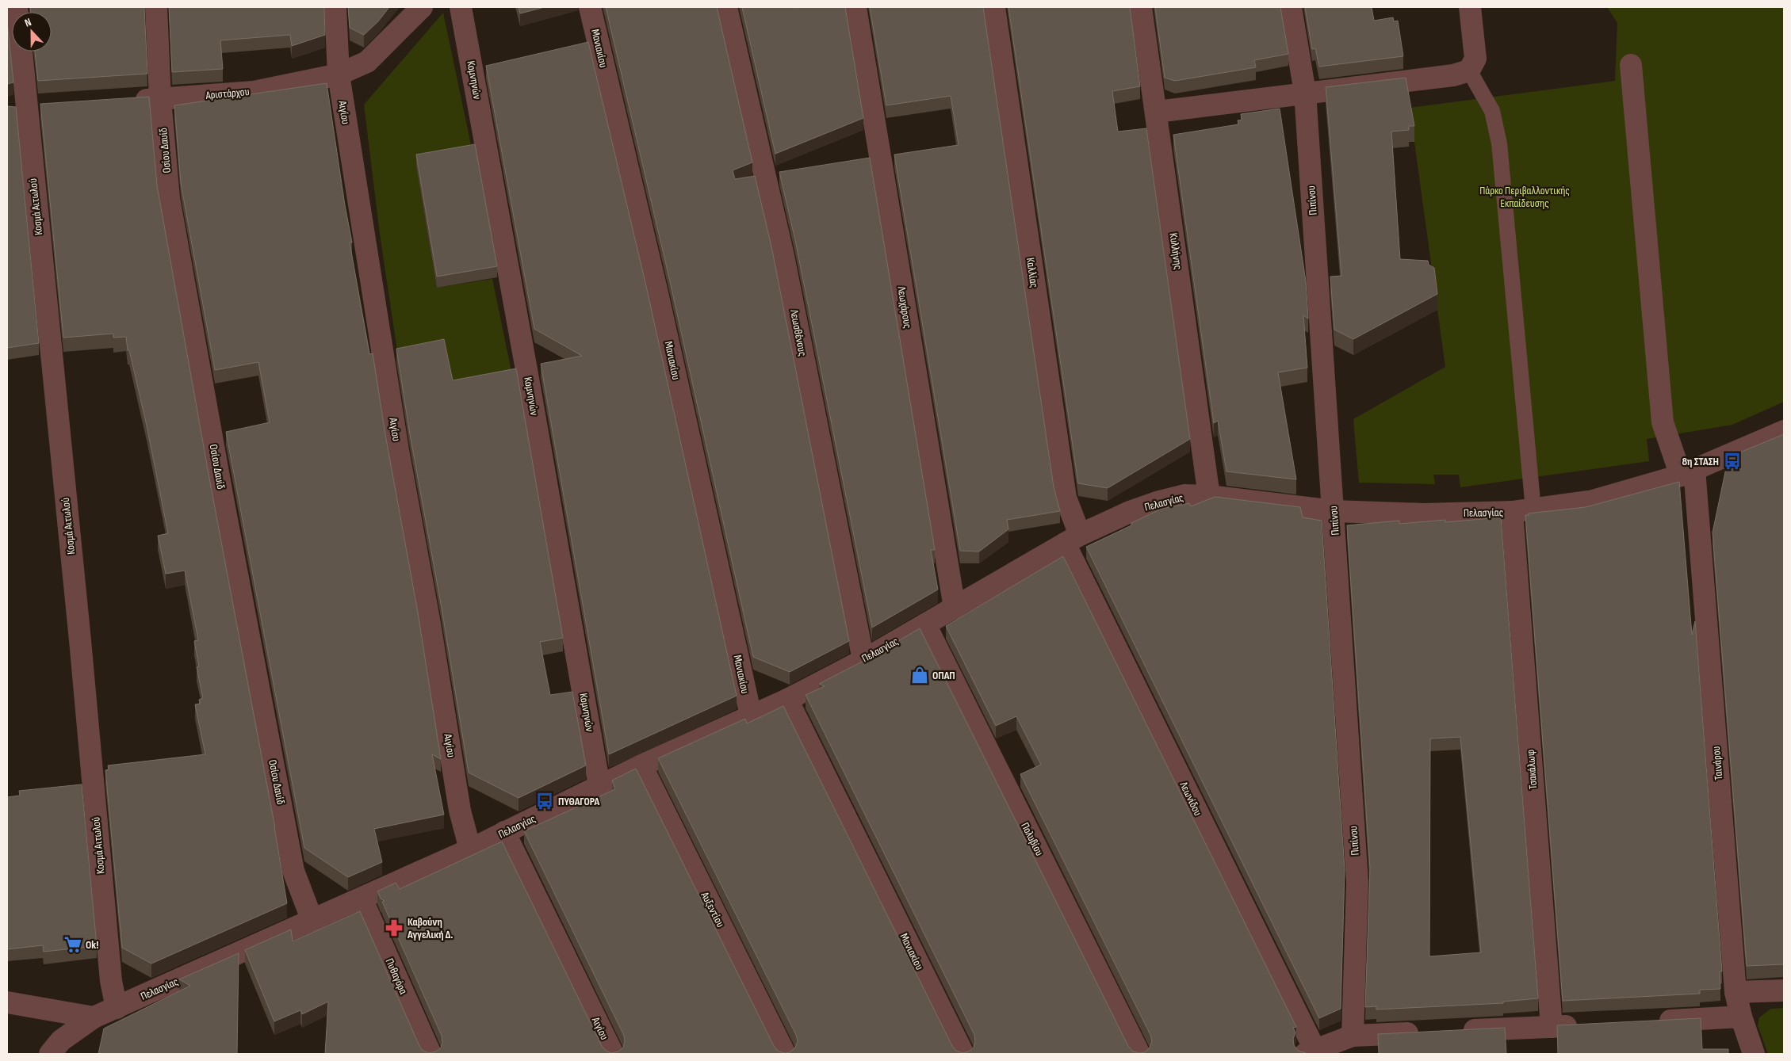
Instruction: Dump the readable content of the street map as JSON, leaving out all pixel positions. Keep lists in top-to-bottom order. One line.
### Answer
{"streets":{"street":["Μανιακίου","Κομνηνών","Αριστάρχου","Αιγίου","Οσίου Δαυίδ","Πιπίνου","Κοσμά Αιτωλού","Κυλλήνης","Καλλίας","Λεωχάρους","Λεωσθένους","Πελασγίας","Ταινάρου","Τσακάλωφ","Λεωνίδου","Πολυβίου","Αυξεντίου","Πυθαγόρα"]},"crossings":[["Μανιακίου","Πελασγίας"],["Κομνηνών","Πελασγίας"],["Αριστάρχου","Αιγίου"],["Αριστάρχου","Οσίου Δαυίδ"],["Αιγίου","Πελασγίας"],["Οσίου Δαυίδ","Πελασγίας"],["Πιπίνου","Πελασγίας"],["Κοσμά Αιτωλού","Πελασγίας"],["Κυλλήνης","Πελασγίας"],["Καλλίας","Πελασγίας"],["Καλλίας","Λεωνίδου"],["Λεωχάρους","Πελασγίας"],["Λεωσθένους","Πελασγίας"],["Πελασγίας","Ταινάρου"],["Πελασγίας","Τσακάλωφ"],["Πελασγίας","Λεωνίδου"],["Πελασγίας","Πολυβίου"],["Πελασγίας","Αυξεντίου"],["Πελασγίας","Πυθαγόρα"]],"parks":["Πάρκο Περιβαλλοντικής Εκπαίδευσης"],"places":{"bus stop":["8η ΣΤΑΣΗ","ΠΥΘΑΓΟΡΑ"],"shop":["ΟΠΑΠ"],"pharmacy":["Καβούνη Αγγελική Δ."],"supermarket":["Ok!"]},"north":"top"}
